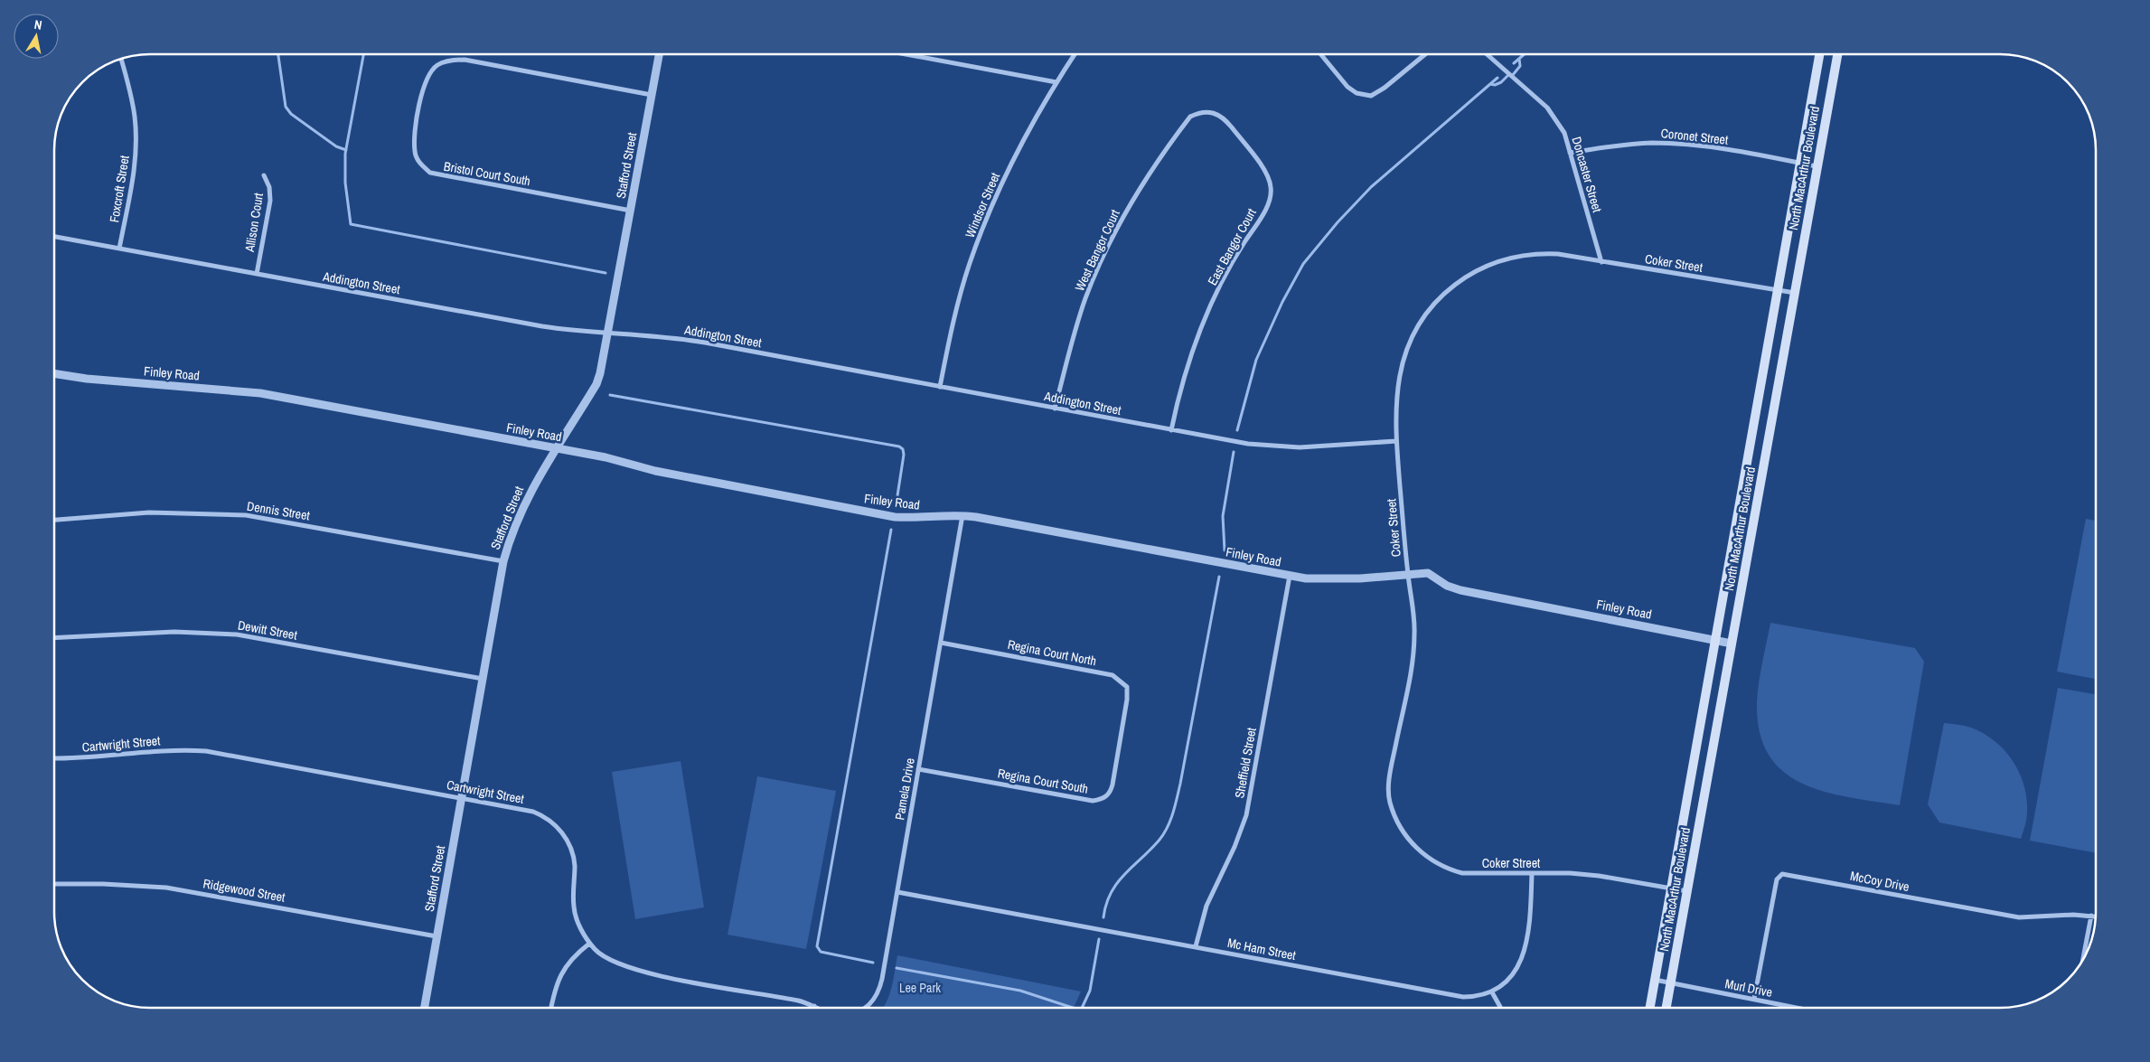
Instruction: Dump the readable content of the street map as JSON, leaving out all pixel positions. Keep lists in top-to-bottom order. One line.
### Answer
{"streets":{"main road":["North MacArthur Boulevard"],"street":["Coronet Street","Stafford Street","Bristol Court South","Doncaster Street","Foxcroft Street","Windsor Street","Allison Court","East Bangor Court","West Bangor Court","Coker Street","Addington Street","Finley Road","Dennis Street","Dewitt Street","Regina Court North","Cartwright Street","Sheffield Street","Regina Court South","Pamela Drive","McCoy Drive","Ridgewood Street","Mc Ham Street","Murl Drive"]},"crossings":[["Coronet Street","North MacArthur Boulevard"],["Coronet Street","Doncaster Street"],["Stafford Street","Bristol Court South"],["Stafford Street","Addington Street"],["Stafford Street","Finley Road"],["Stafford Street","Dennis Street"],["Stafford Street","Dewitt Street"],["Stafford Street","Cartwright Street"],["Stafford Street","Ridgewood Street"],["North MacArthur Boulevard","Coker Street"],["North MacArthur Boulevard","Finley Road"],["North MacArthur Boulevard","Murl Drive"],["Doncaster Street","Coker Street"],["Foxcroft Street","Addington Street"],["Windsor Street","Addington Street"],["Allison Court","Addington Street"],["East Bangor Court","West Bangor Court"],["East Bangor Court","Addington Street"],["West Bangor Court","Addington Street"],["Coker Street","Addington Street"],["Coker Street","Finley Road"],["Coker Street","Mc Ham Street"],["Finley Road","Sheffield Street"],["Finley Road","Pamela Drive"],["Regina Court North","Regina Court South"],["Regina Court North","Pamela Drive"],["Cartwright Street","Pamela Drive"],["Sheffield Street","Mc Ham Street"],["Regina Court South","Pamela Drive"],["Pamela Drive","Mc Ham Street"],["McCoy Drive","Murl Drive"]],"parks":["Lee Park"],"north":"top"}
